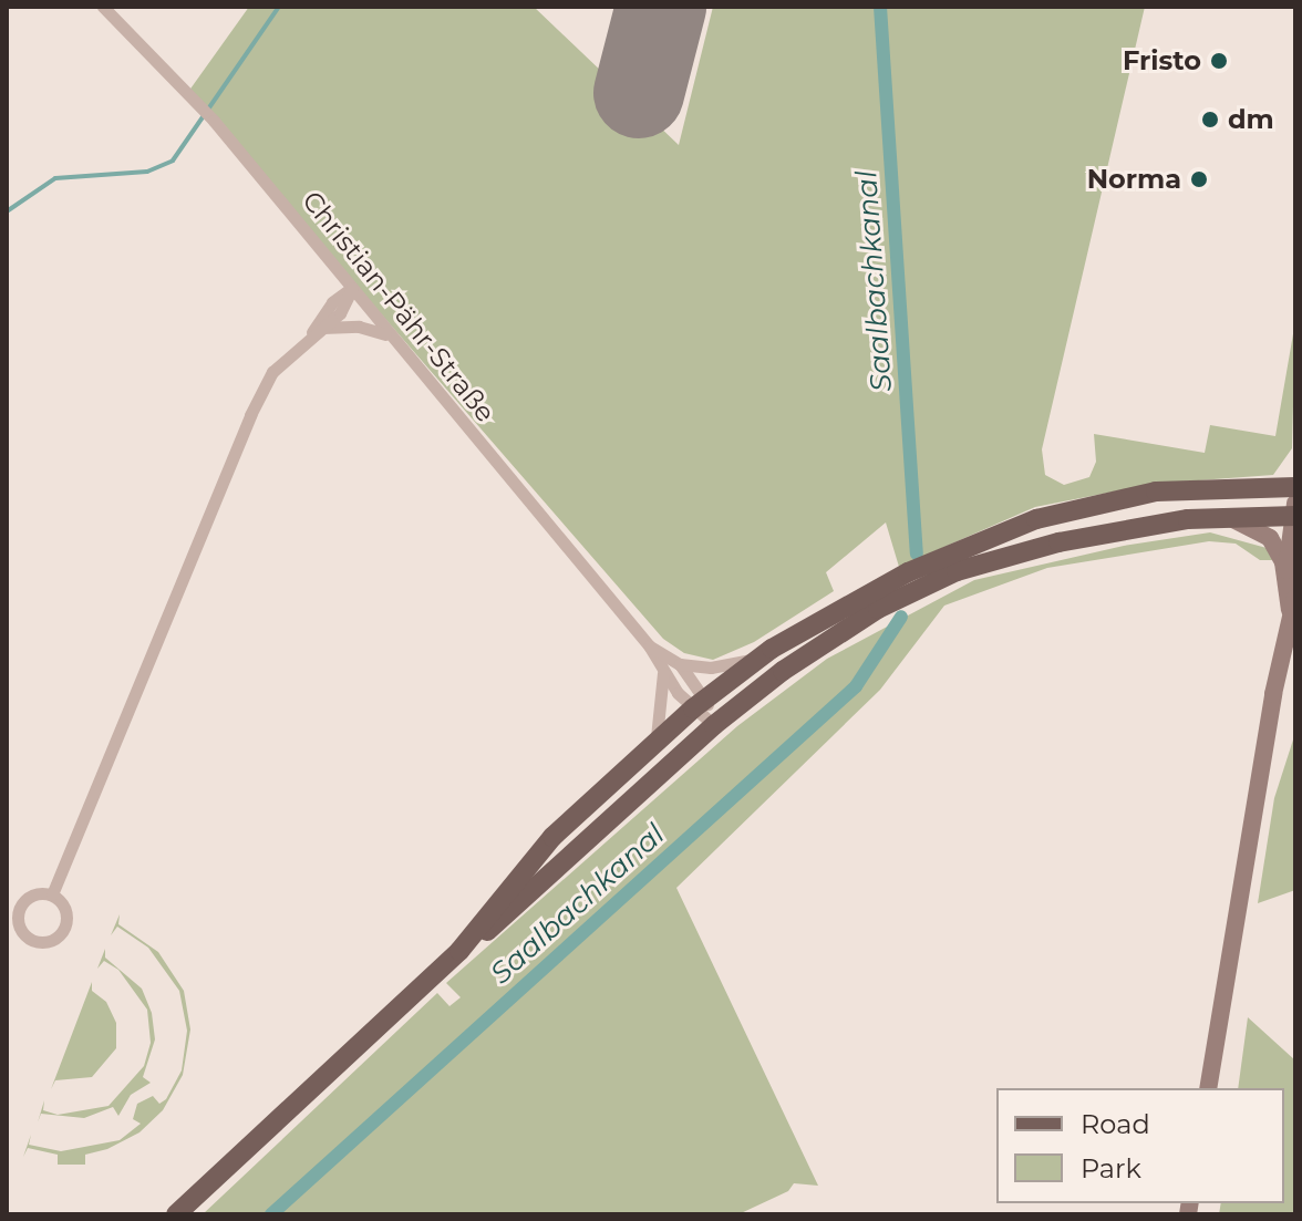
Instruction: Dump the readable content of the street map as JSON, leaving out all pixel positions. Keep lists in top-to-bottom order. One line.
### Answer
{"streets":{"street":["Christian-Pähr-Straße"]},"water":["Saalbachkanal"],"places":["Fristo","dm","Norma"],"legend":["Road","Park"]}
